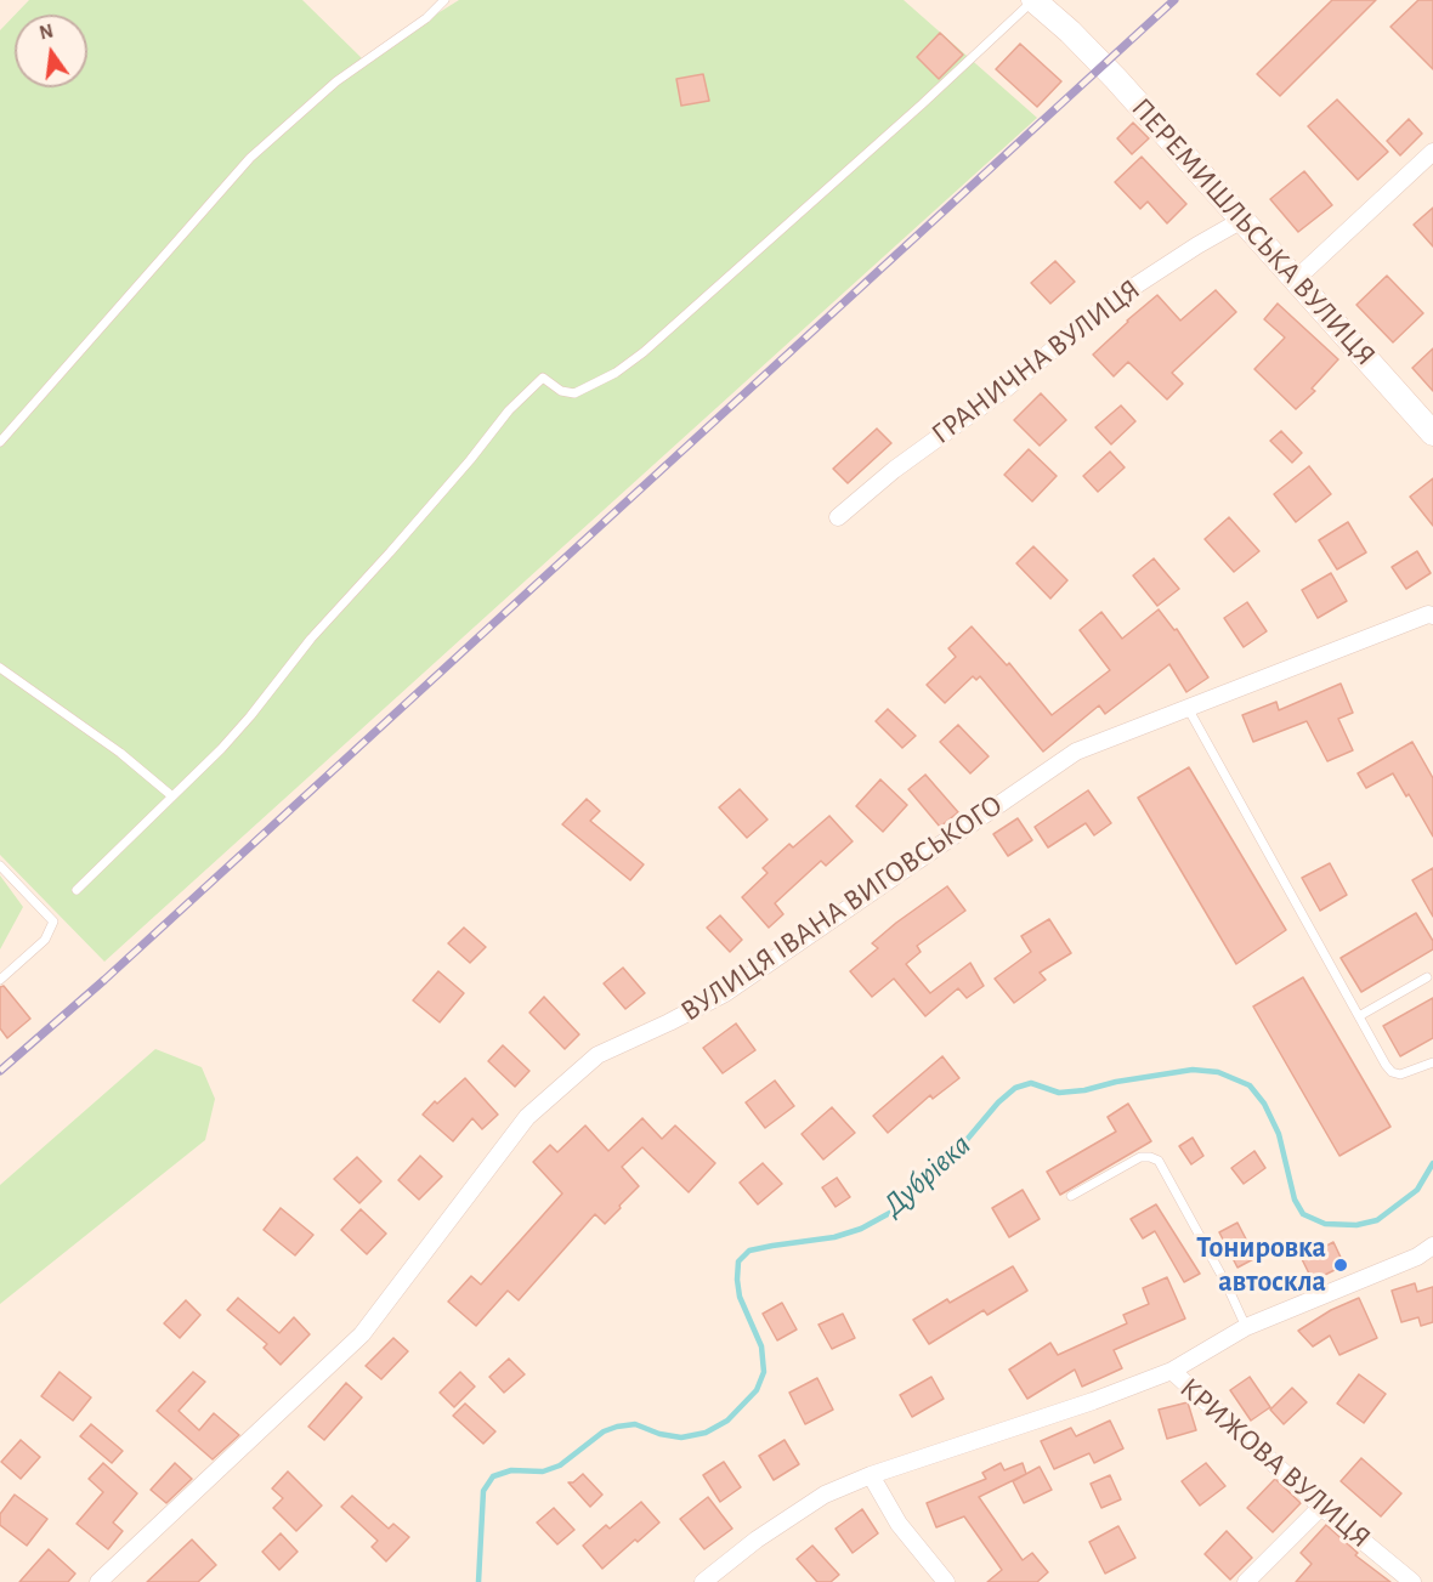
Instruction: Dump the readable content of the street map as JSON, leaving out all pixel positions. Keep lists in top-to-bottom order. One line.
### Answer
{"streets":{"main road":["ПЕРЕМИШЛЬСЬКА ВУЛИЦЯ"],"street":["ГРАНИЧНА ВУЛИЦЯ","ВУЛИЦЯ ІВАНА ВИГОВСЬКОГО","КРИЖОВА ВУЛИЦЯ"]},"crossings":[["ПЕРЕМИШЛЬСЬКА ВУЛИЦЯ","ГРАНИЧНА ВУЛИЦЯ"]],"water":["Дубрівка"],"places":["Тонировка автоскла"],"north":"top"}
